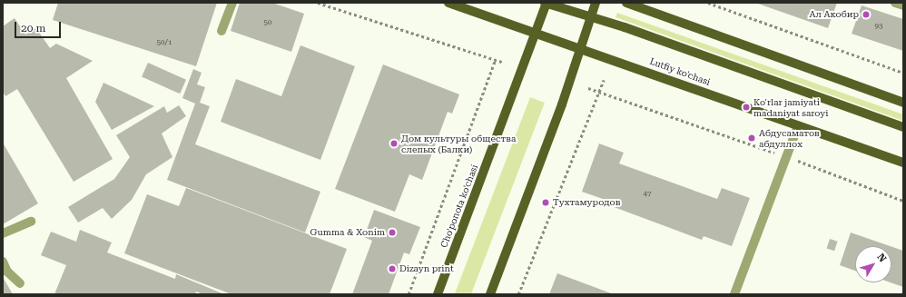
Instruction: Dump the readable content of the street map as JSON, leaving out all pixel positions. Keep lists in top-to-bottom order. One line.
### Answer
{"streets":{"main road":["Lutfiy ko'chasi","Cho'ponota ko'chasi"]},"crossings":[["Lutfiy ko'chasi","Cho'ponota ko'chasi"]],"places":["Ал Акобир","Ko'rlar jamiyati madaniyat saroyi","Абдусаматов абдуллох","Дом культуры общества слепых (Балки)","Тухтамуродов","Gumma & Xonim","Dizayn print"],"house_numbers":["50","93","50/1","47"],"scale_bar":"20 m","north":"top right"}
